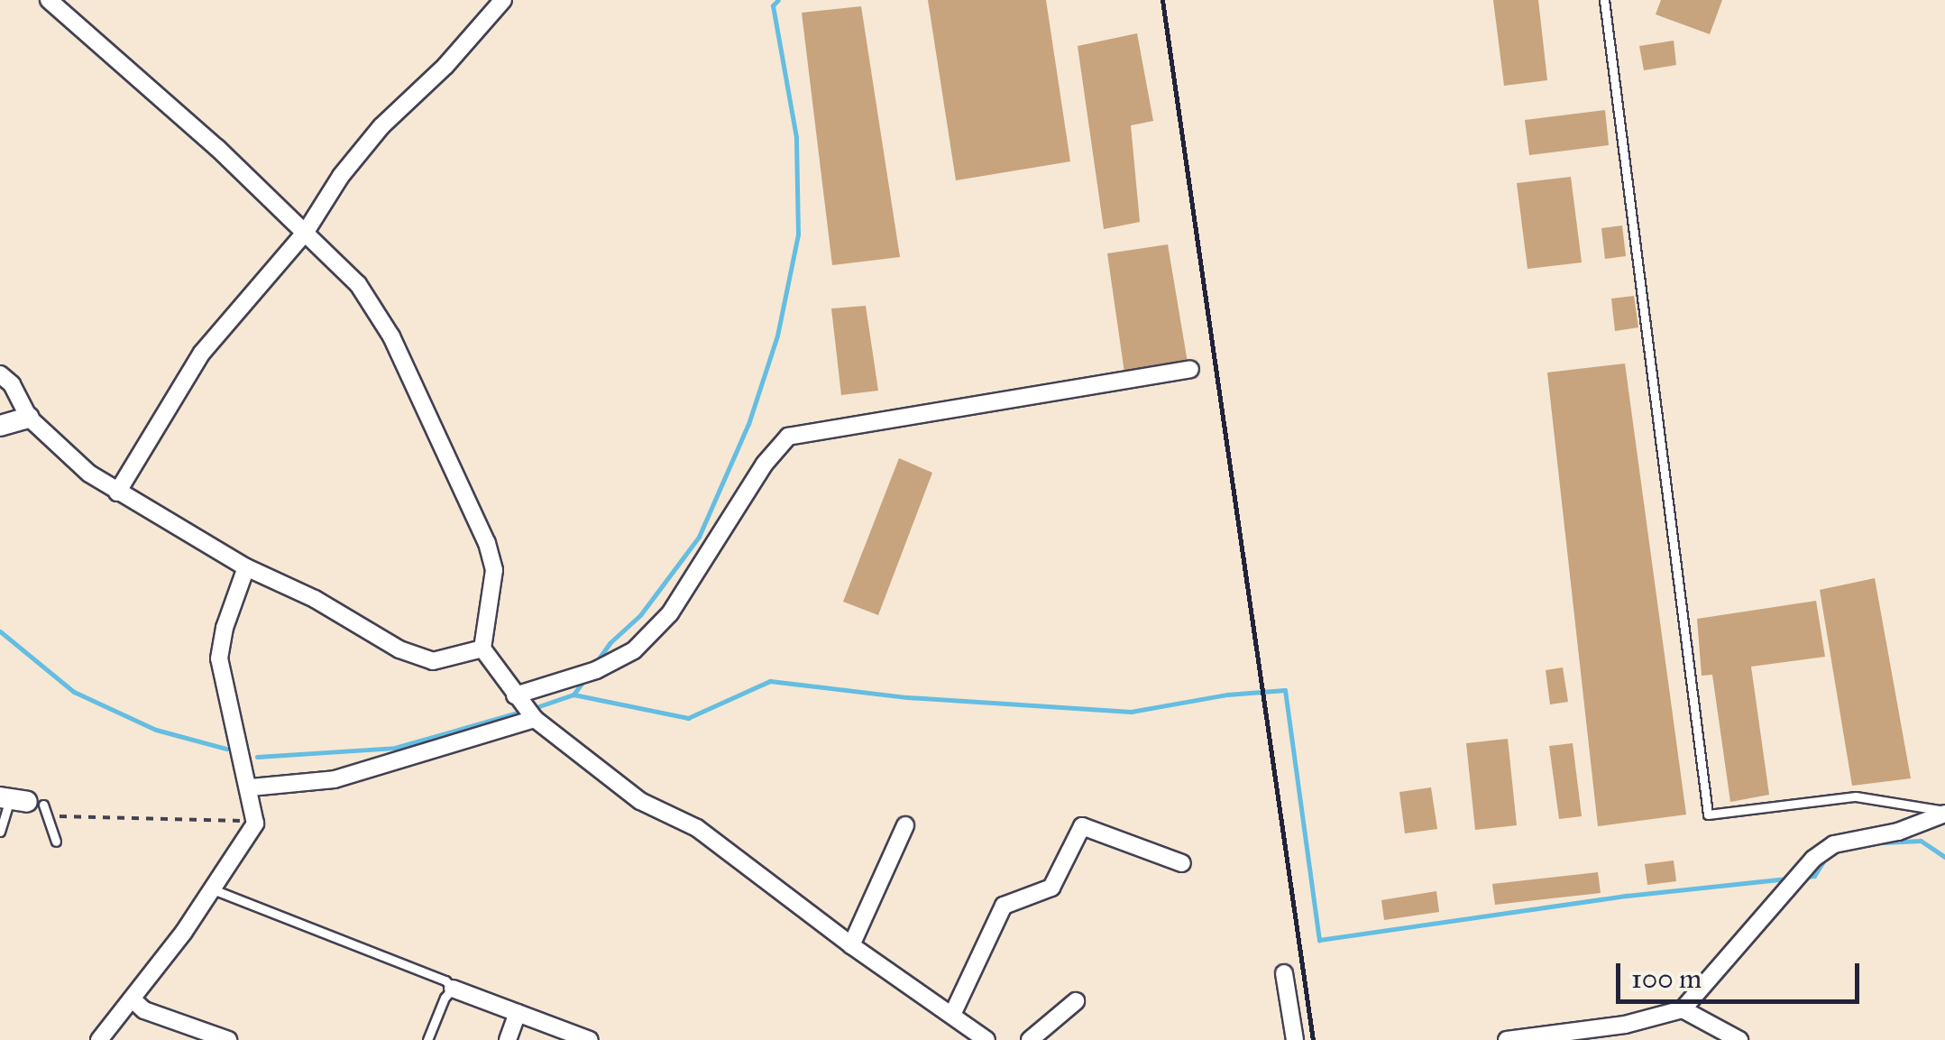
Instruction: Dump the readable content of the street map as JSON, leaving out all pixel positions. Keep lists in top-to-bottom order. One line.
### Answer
{"scale_bar":"100 m"}
